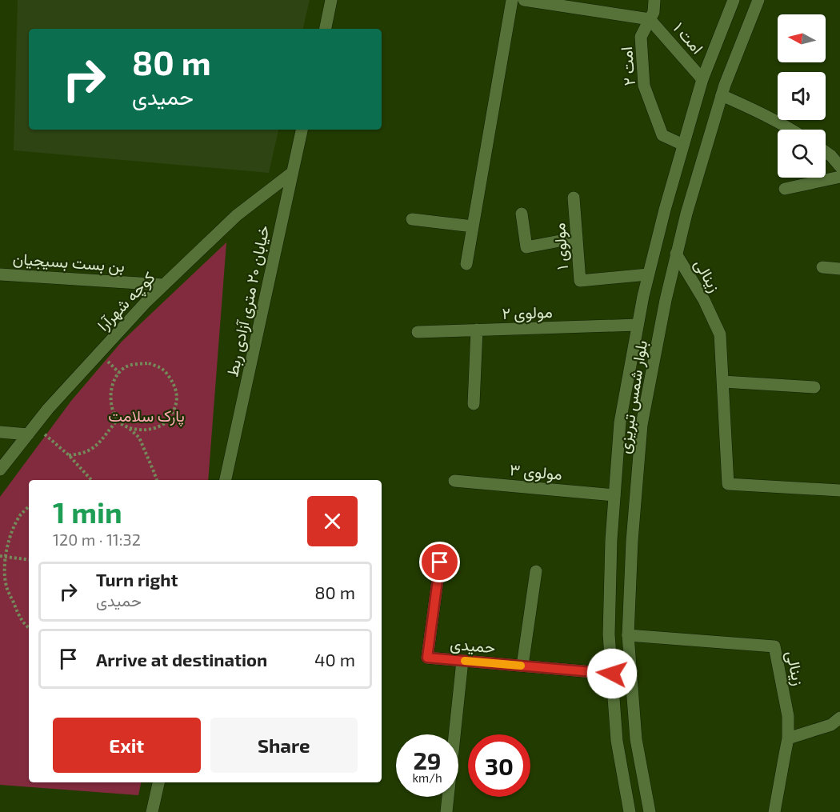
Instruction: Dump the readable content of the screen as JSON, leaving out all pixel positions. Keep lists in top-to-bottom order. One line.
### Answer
{"streets":{"street":["امت ۱","امت ۲","مولوی ۱","بن بست بسیجیان","زینالی","کوچه شهرآرا","خیابان ۲۰ متری آزادی ربط","مولوی ۲","بلوار شمس تبریزی","مولوی ۳","حمیدی"]},"crossings":[["امت ۱","امت ۲"],["امت ۱","بلوار شمس تبریزی"],["امت ۲","بلوار شمس تبریزی"],["مولوی ۱","بلوار شمس تبریزی"],["بن بست بسیجیان","کوچه شهرآرا"],["زینالی","بلوار شمس تبریزی"],["کوچه شهرآرا","خیابان ۲۰ متری آزادی ربط"],["مولوی ۲","بلوار شمس تبریزی"],["بلوار شمس تبریزی","مولوی ۳"],["بلوار شمس تبریزی","حمیدی"]],"parks":["پارک سلامت"],"north":"left","page":{"turn":["80 m","حمیدی"],"heading":["1 min","120 m · 11:32"],"list":[{"name":"Turn right","note":"حمیدی","value":"80 m"},{"name":"Arrive at destination","value":"40 m"}],"buttons":["Exit","Share"],"speed":"29 km/h","limit":"30"}}
